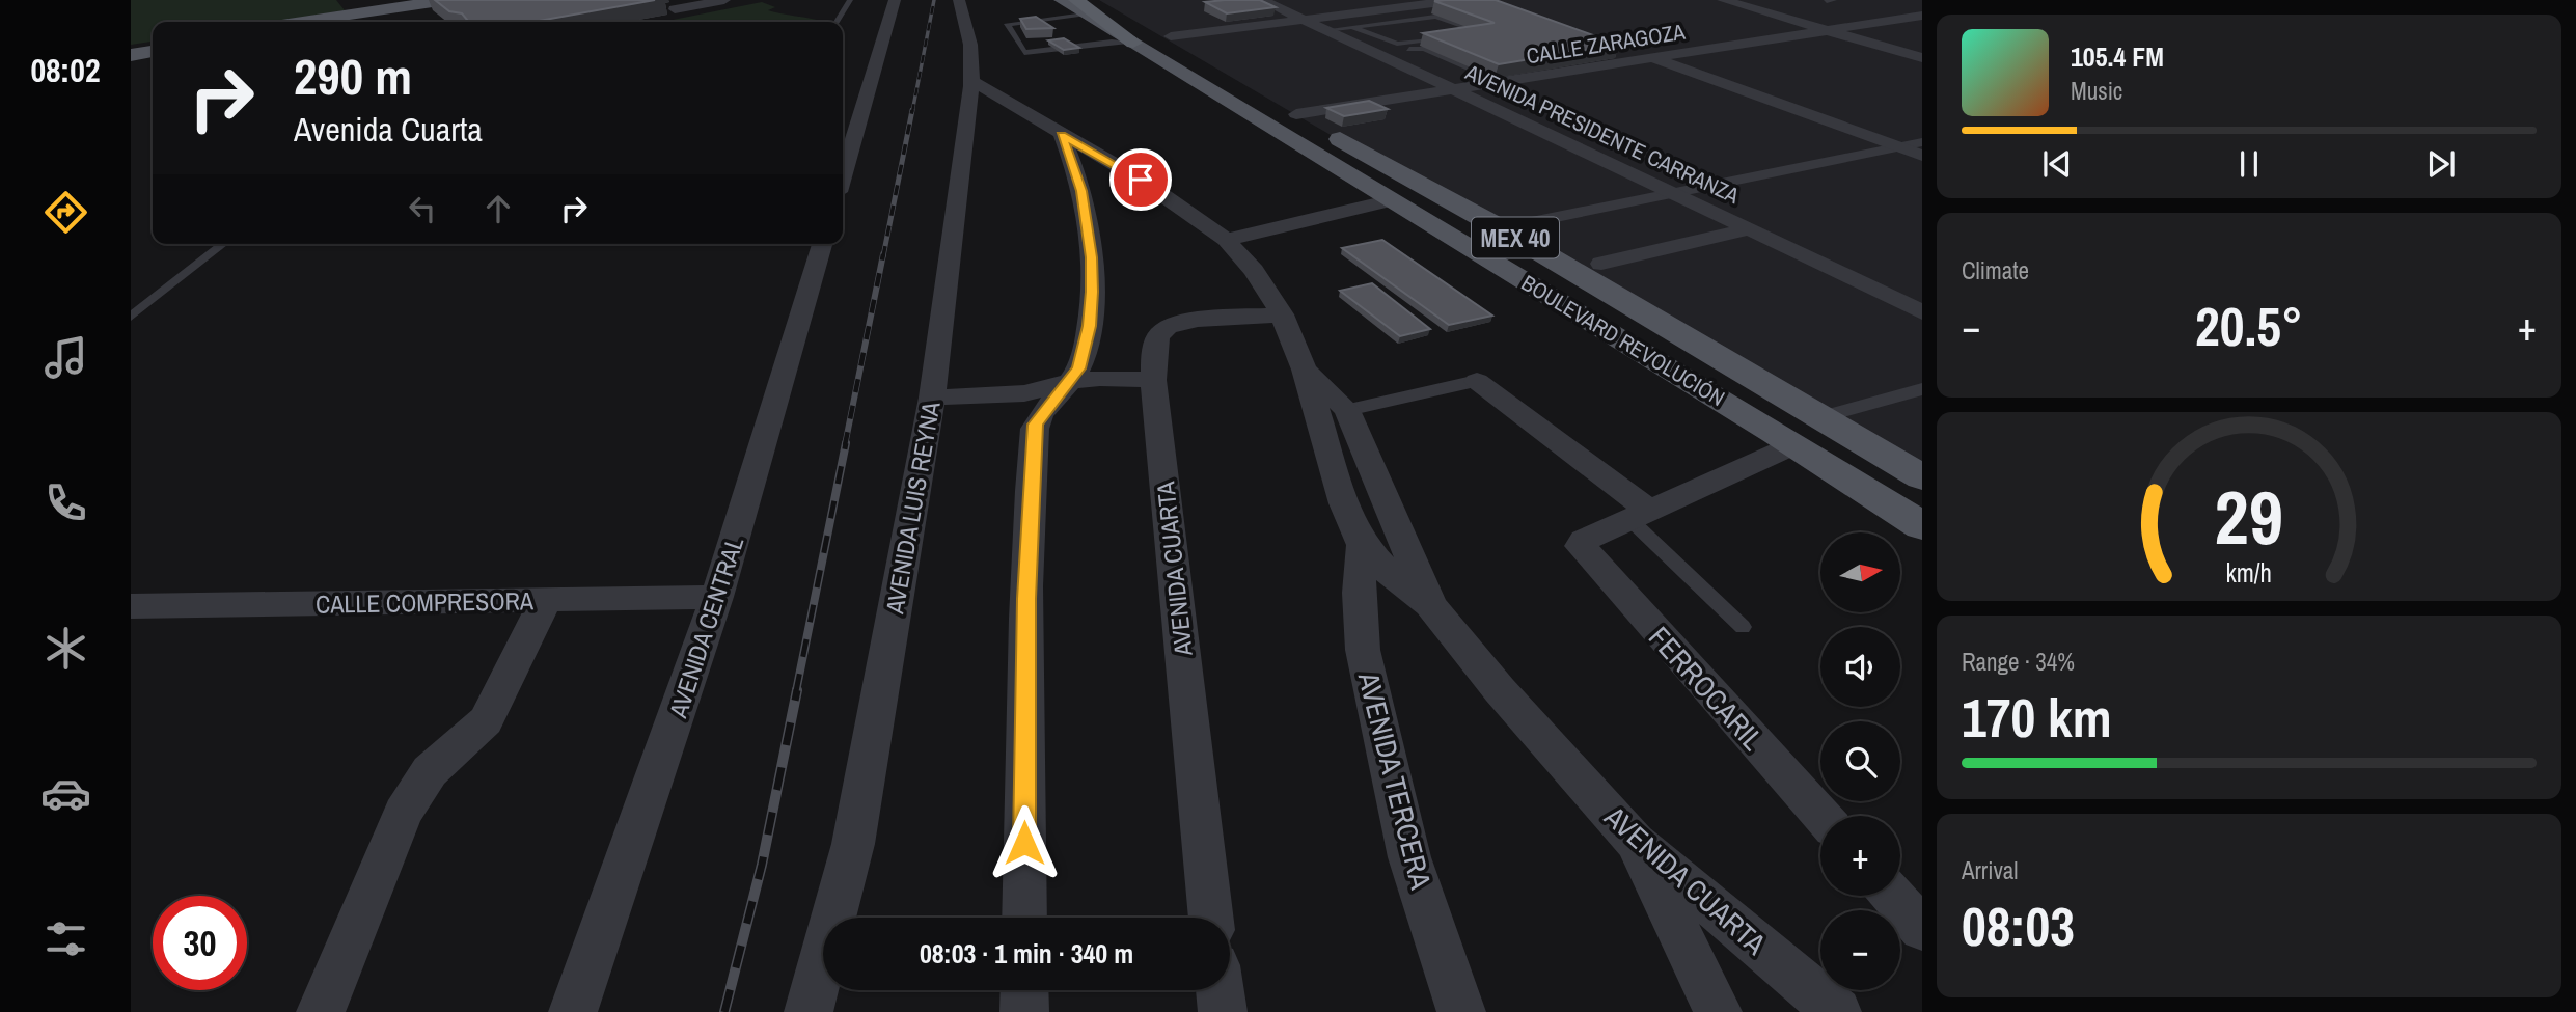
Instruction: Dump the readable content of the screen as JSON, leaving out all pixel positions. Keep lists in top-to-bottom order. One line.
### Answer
{"streets":{"main road":["MEX 40","BOULEVARD REVOLUCIÓN"],"street":["CALLE ZARAGOZA","AVENIDA PRESIDENTE CARRANZA","AVENIDA LUIS REYNA","AVENIDA CUARTA","CALLE COMPRESORA","AVENIDA CENTRAL","FERROCARIL","AVENIDA TERCERA"]},"crossings":[["CALLE ZARAGOZA","AVENIDA PRESIDENTE CARRANZA"],["CALLE ZARAGOZA","MEX 40"],["AVENIDA LUIS REYNA","AVENIDA CUARTA"],["AVENIDA CUARTA","AVENIDA TERCERA"],["CALLE COMPRESORA","AVENIDA CENTRAL"]],"north":"right","page":{"tabs":"08:02","turn":["290 m","Avenida Cuarta"],"song":["105.4 FM","Music"],"tile":["Climate",["Range · 34%","170 km"],["Arrival","08:03"]],"heat":["−","20.5°","+"],"map_buttons":["+","−"],"limit":"30","trip":"08:03 · 1 min · 340 m","gauge":["29","km/h"]}}
